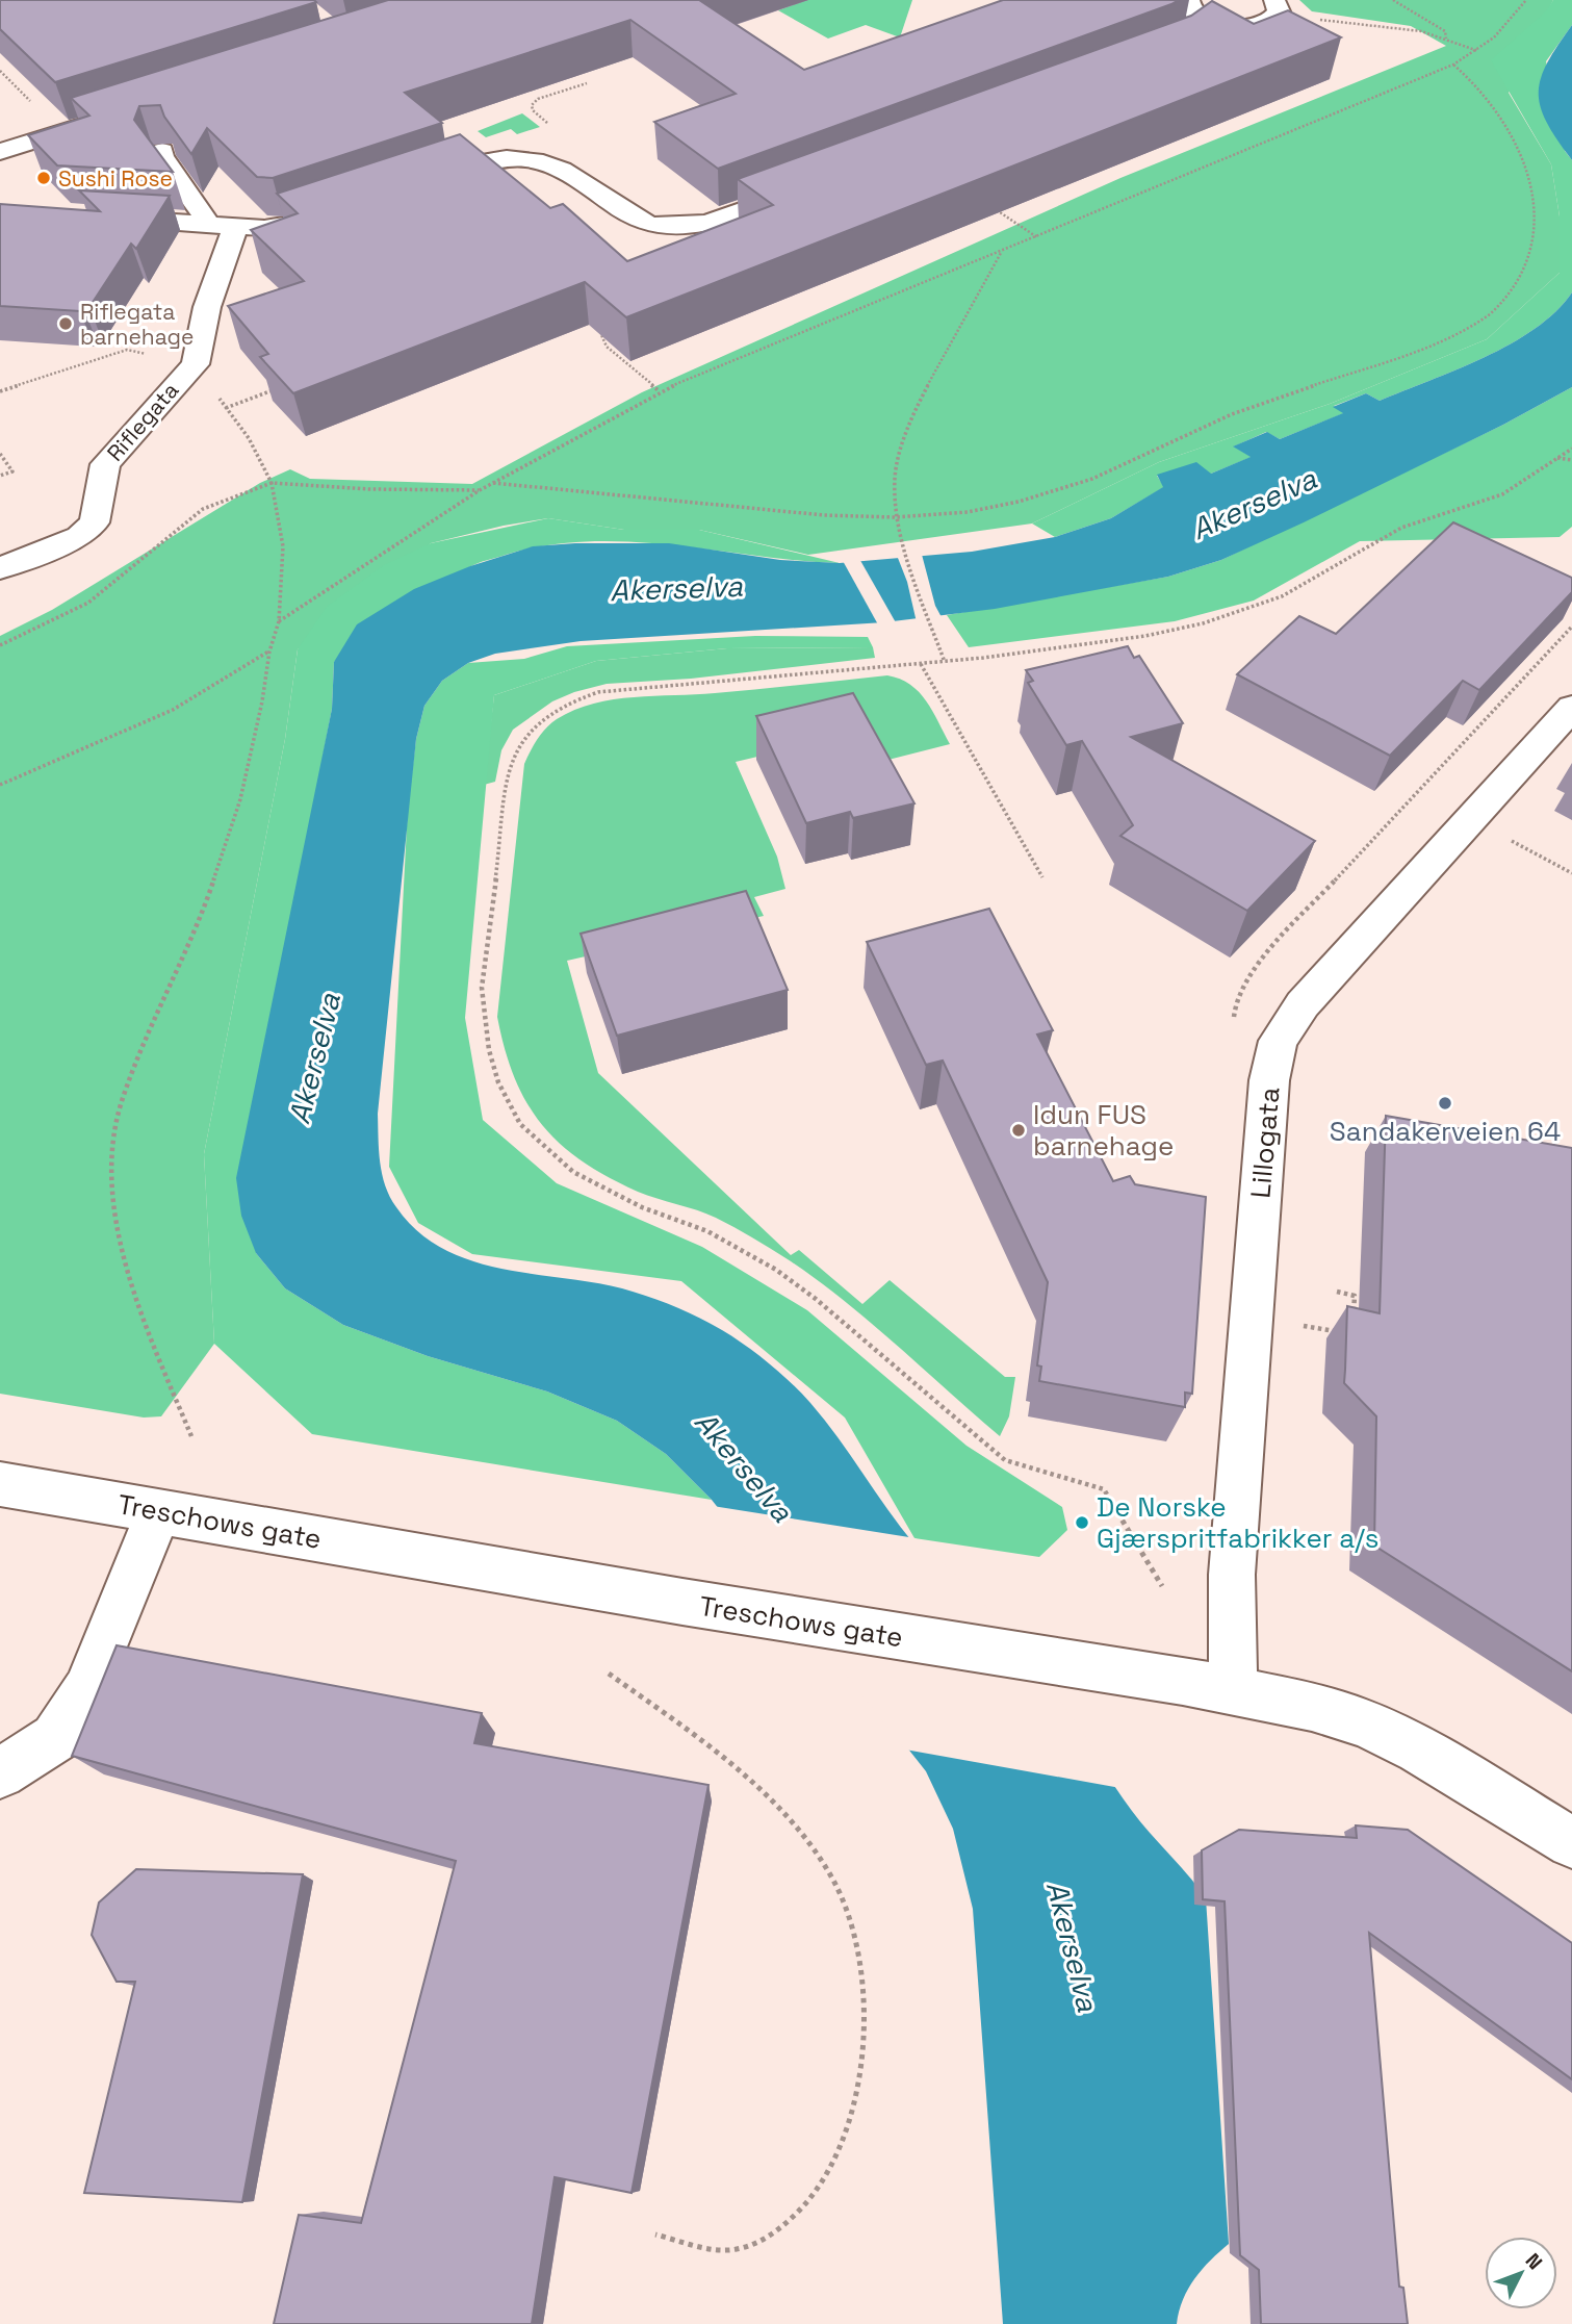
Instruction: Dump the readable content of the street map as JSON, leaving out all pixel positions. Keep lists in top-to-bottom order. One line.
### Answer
{"streets":{"street":["Riflegata","Lillogata","Treschows gate"]},"crossings":[["Lillogata","Treschows gate"]],"water":["Akerselva"],"places":["Sushi Rose","Riflegata barnehage","Sandakerveien 64","Idun FUS barnehage","De Norske Gjærspritfabrikker a/s"],"north":"top right"}
